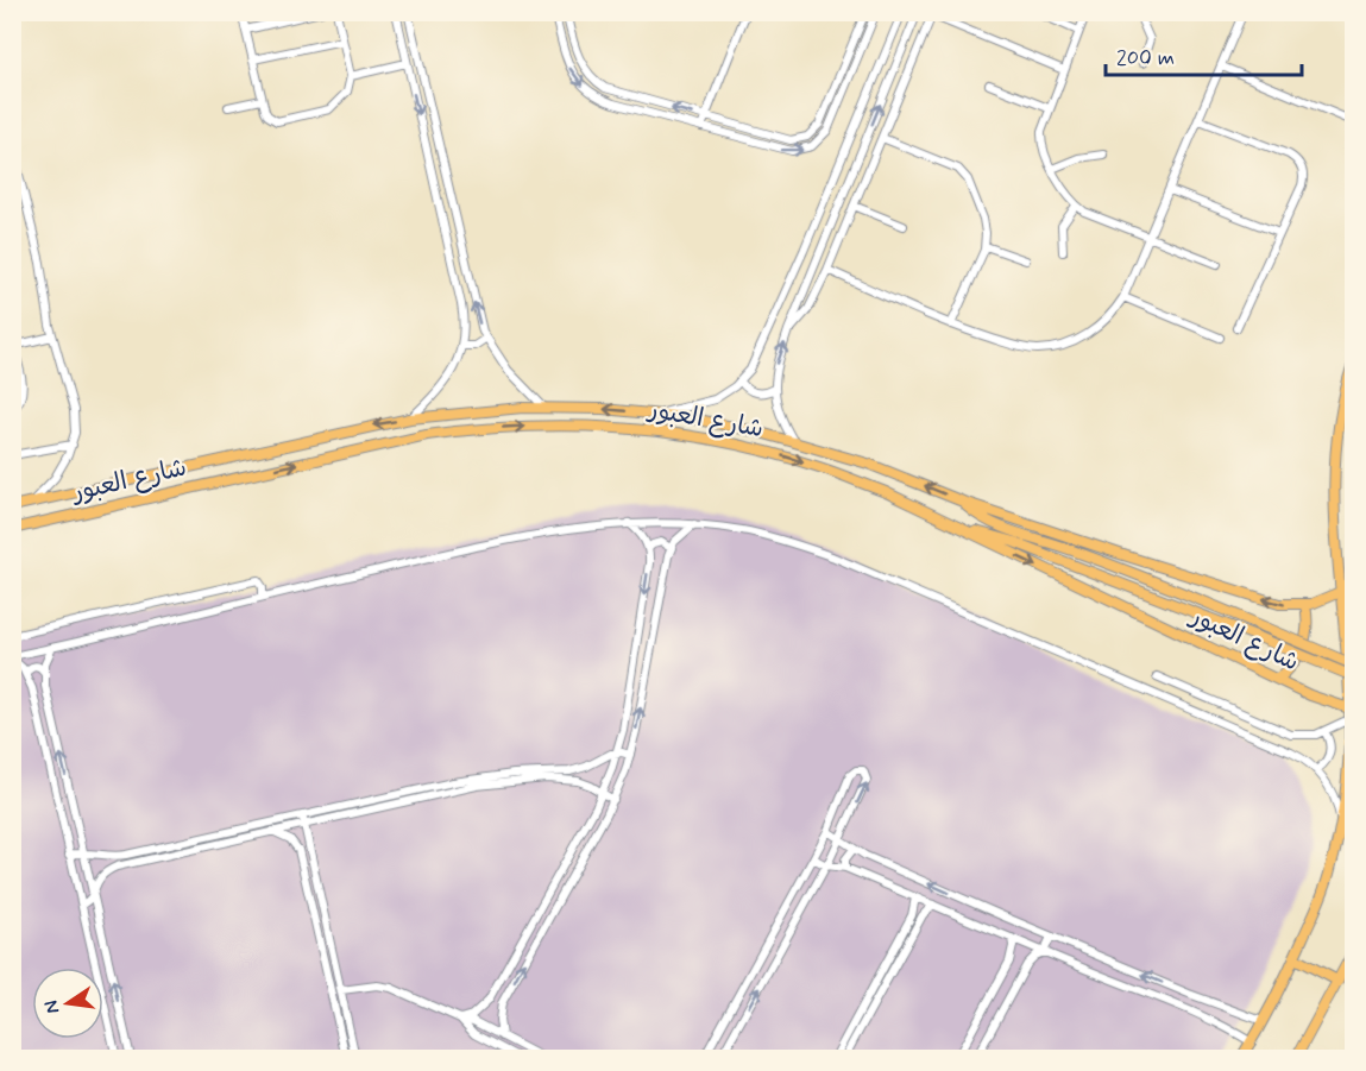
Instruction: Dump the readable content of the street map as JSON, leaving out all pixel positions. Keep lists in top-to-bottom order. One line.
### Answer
{"streets":{"main road":["شارع العبور"]},"scale_bar":"200 m","north":"left"}
